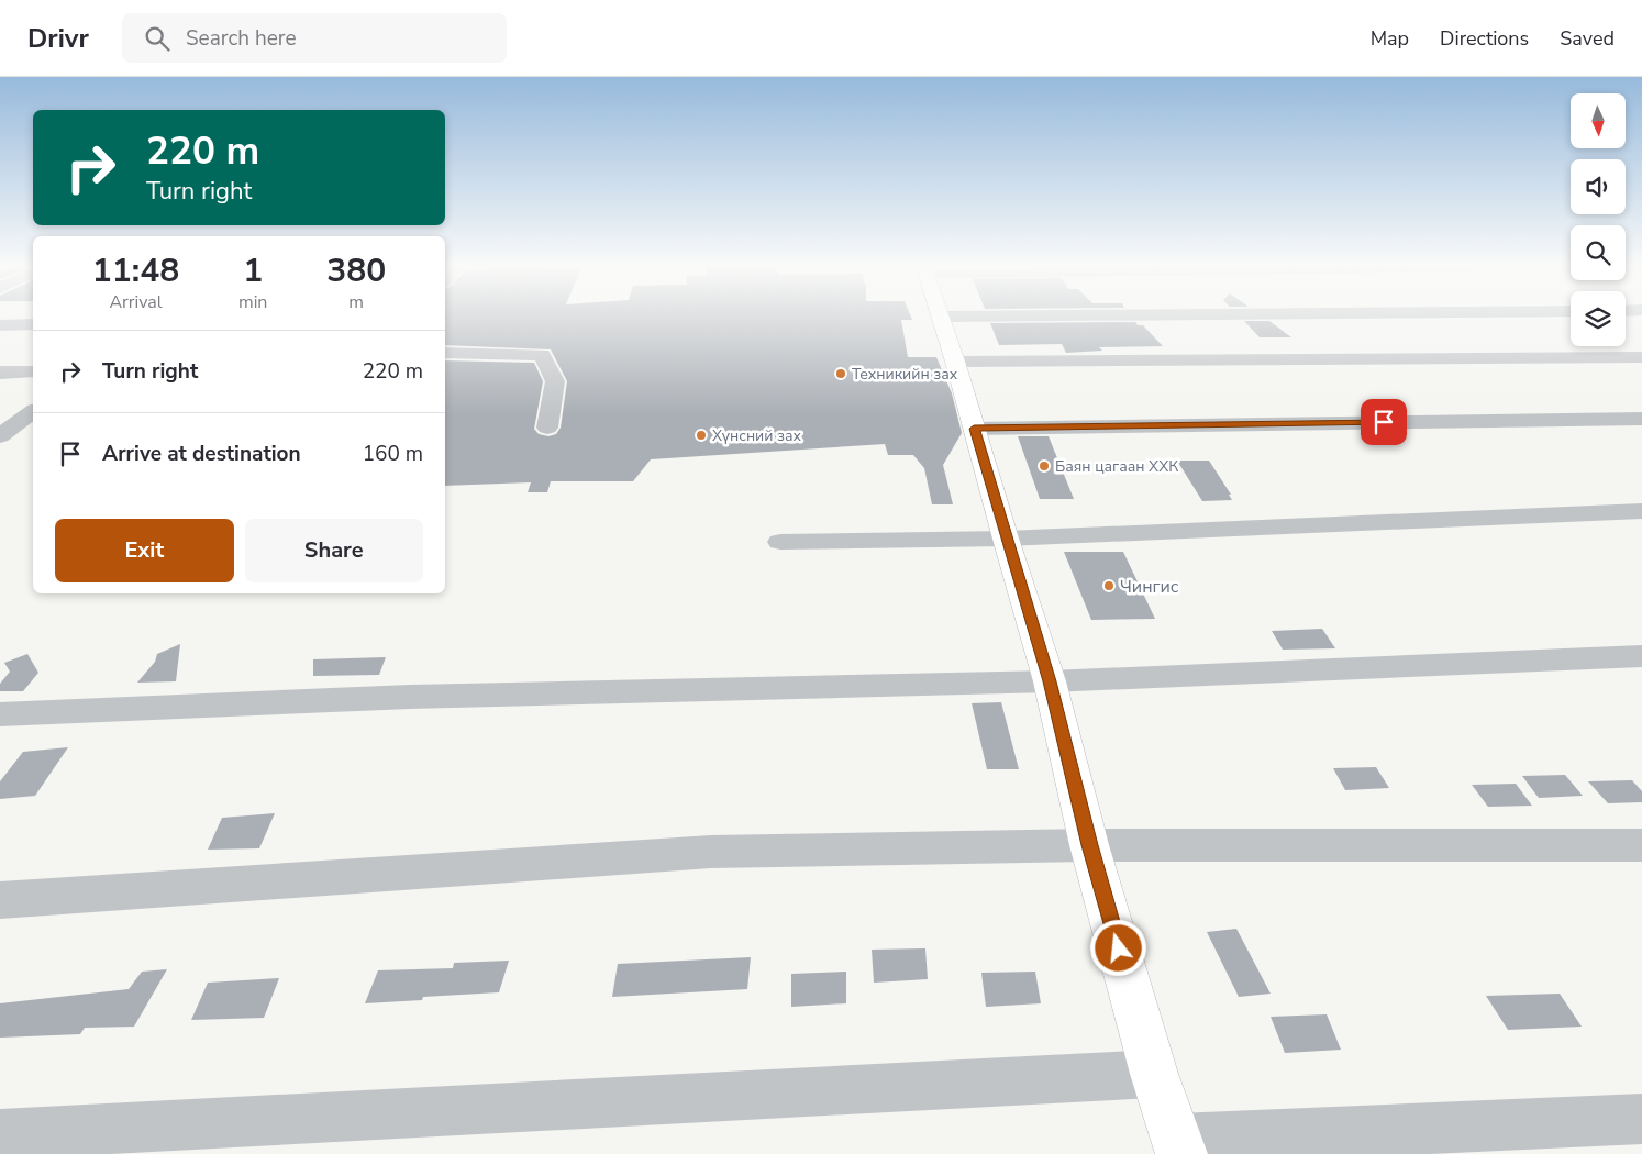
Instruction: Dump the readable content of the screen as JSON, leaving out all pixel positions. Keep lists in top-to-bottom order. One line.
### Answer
{"places":["Техникийн зах","Хүнсний зах","Баян цагаан ХХК","Чингис"],"north":"bottom","page":{"header":"Drivr","search":"Search here","nav":["Map","Directions","Saved"],"turn":["220 m","Turn right"],"eta":["11:48","Arrival","1","min","380","m"],"list":[{"name":"Turn right","value":"220 m"},{"name":"Arrive at destination","value":"160 m"}],"buttons":["Exit","Share"]}}
